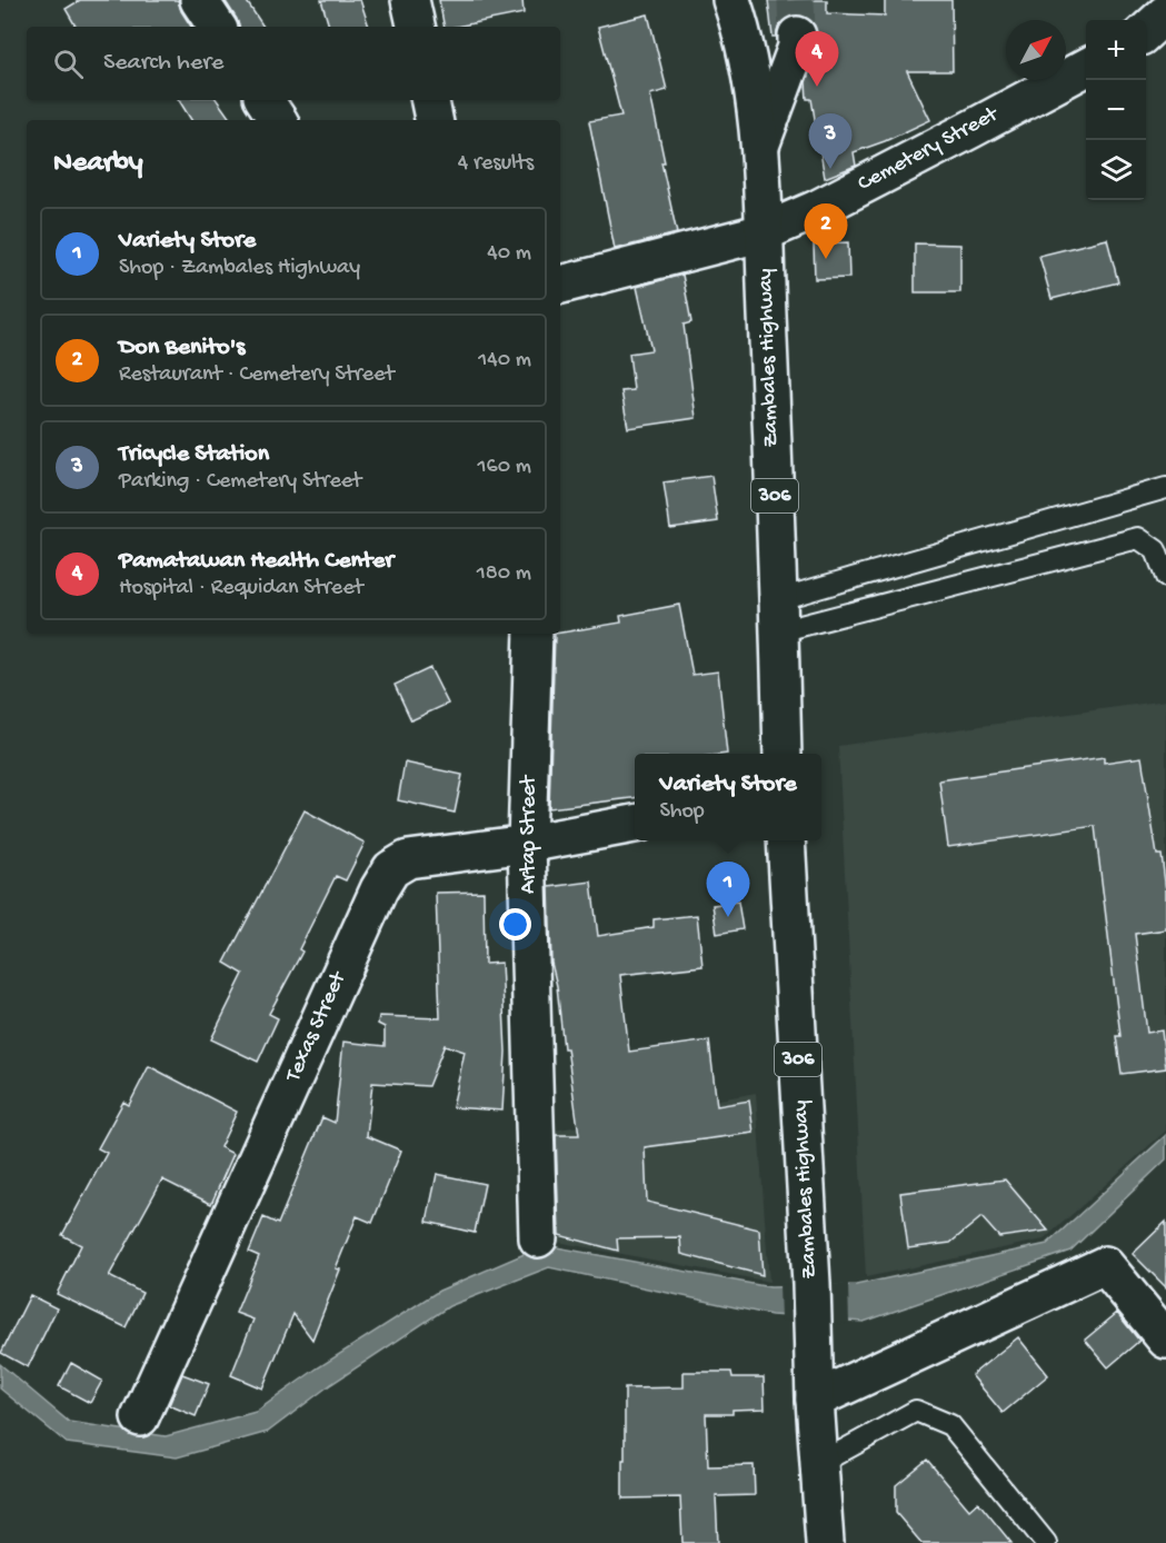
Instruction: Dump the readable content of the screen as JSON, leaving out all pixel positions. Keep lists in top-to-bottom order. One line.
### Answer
{"streets":{"street":["Cemetery Street","Zambales Highway","306","Artap Street","Texas Street"]},"crossings":[["Cemetery Street","Zambales Highway"],["Artap Street","Texas Street"]],"north":"top right","page":{"map_buttons":["+","−"],"search":"Search here","pins":["4","3","2","1"],"heading":["Nearby","4 results"],"list":[{"mark":"1","name":"Variety Store","note":"Shop · Zambales Highway","value":"40 m"},{"mark":"2","name":"Don Benito's","note":"Restaurant · Cemetery Street","value":"140 m"},{"mark":"3","name":"Tricycle Station","note":"Parking · Cemetery Street","value":"160 m"},{"mark":"4","name":"Pamatawan Health Center","note":"Hospital · Requidan Street","value":"180 m"}],"popup":["Variety Store","Shop"]}}
